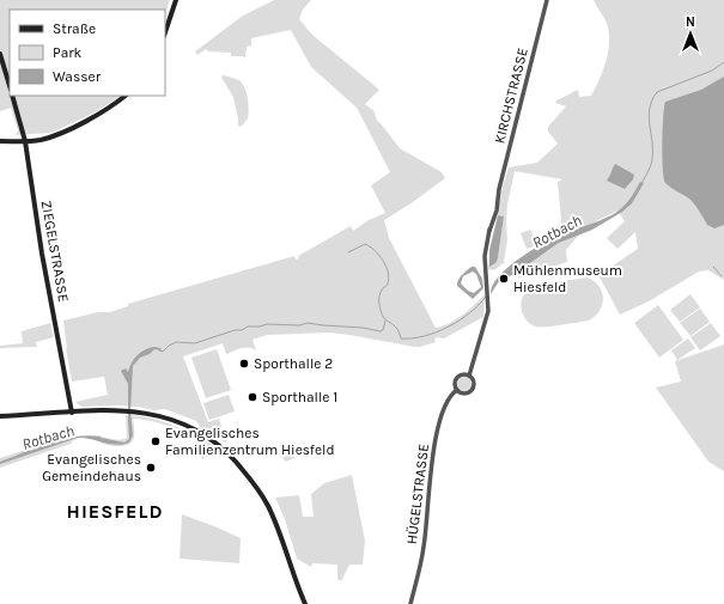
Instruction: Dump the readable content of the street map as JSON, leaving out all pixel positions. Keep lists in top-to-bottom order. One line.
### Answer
{"streets":{"main road":["ZIEGELSTRASSE"],"street":["KIRCHSTRASSE","HÜGELSTRASSE"]},"crossings":[["KIRCHSTRASSE","HÜGELSTRASSE"]],"districts":["HIESFELD"],"water":["Rotbach"],"places":["Mühlenmuseum Hiesfeld","Sporthalle 2","Sporthalle 1","Evangelisches Familienzentrum Hiesfeld","Evangelisches Gemeindehaus"],"legend":["Straße","Park","Wasser"],"north":"top"}
